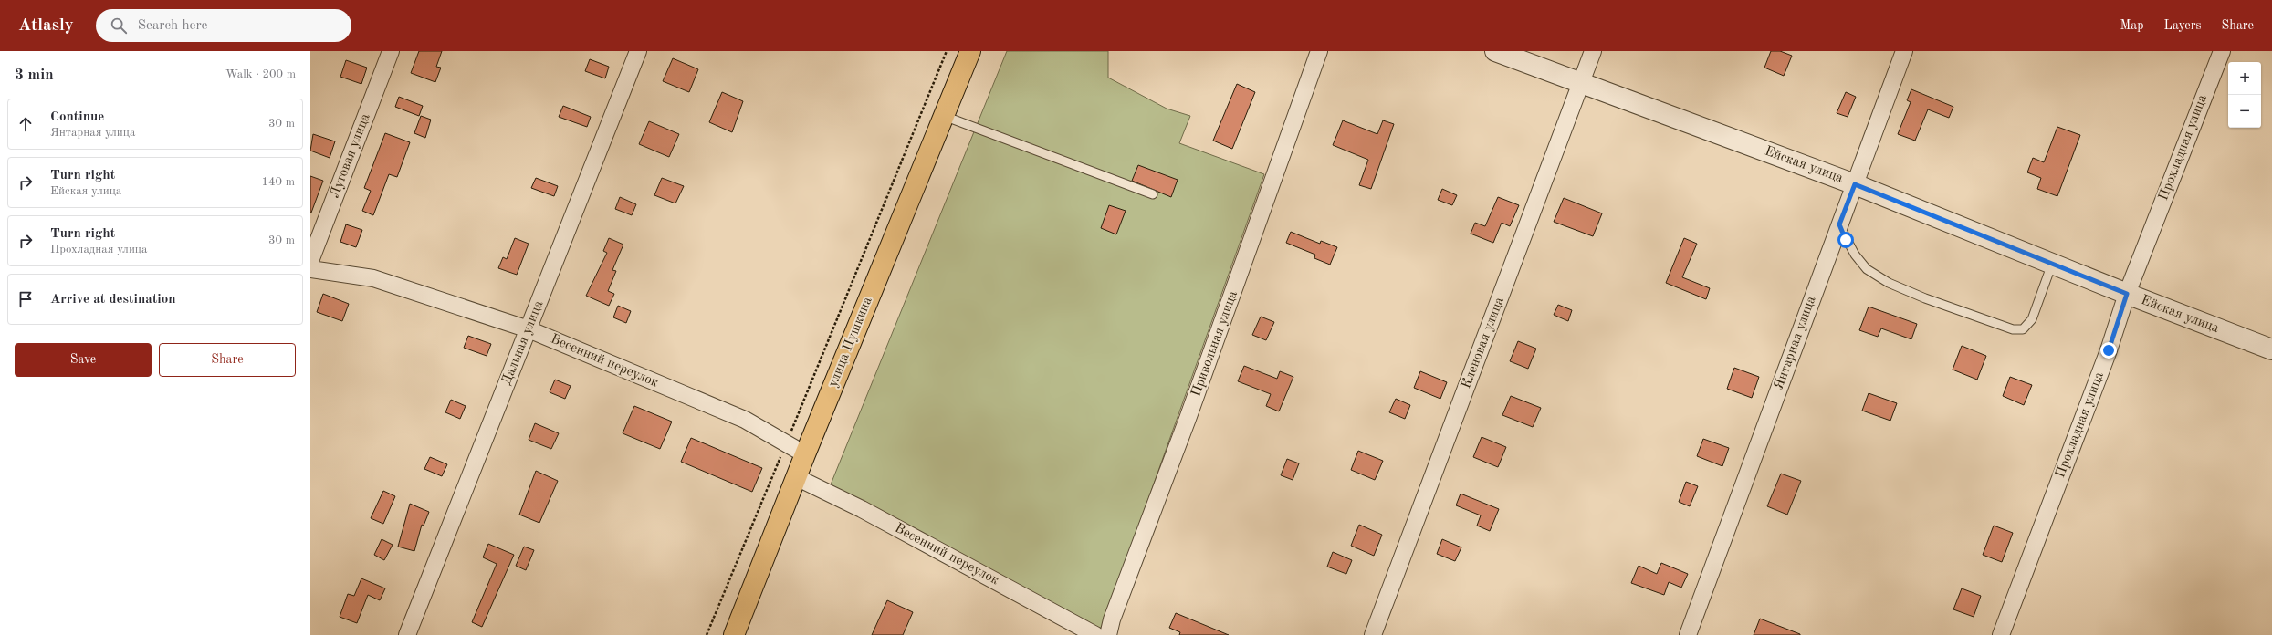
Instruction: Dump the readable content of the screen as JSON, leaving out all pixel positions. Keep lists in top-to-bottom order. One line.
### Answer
{"streets":{"main road":["улица Пушкина"],"street":["Прохладная улица","Луговая улица","Ейская улица","Дальная улица","Кленовая улица","Янтарная улица","Привольная улица","Весенний переулок"]},"crossings":[["Прохладная улица","Ейская улица"],["Ейская улица","Кленовая улица"],["Ейская улица","Янтарная улица"],["улица Пушкина","Весенний переулок"],["Дальная улица","Весенний переулок"]],"page":{"header":"Atlasly","search":"Search here","nav":["Map","Layers","Share"],"heading":["3 min","Walk · 200 m"],"map_buttons":["+","−"],"list":[["Continue","Янтарная улица","30 m"],["Turn right","Ейская улица","140 m"],["Turn right","Прохладная улица","30 m"],"Arrive at destination"],"buttons":["Save","Share"]}}
